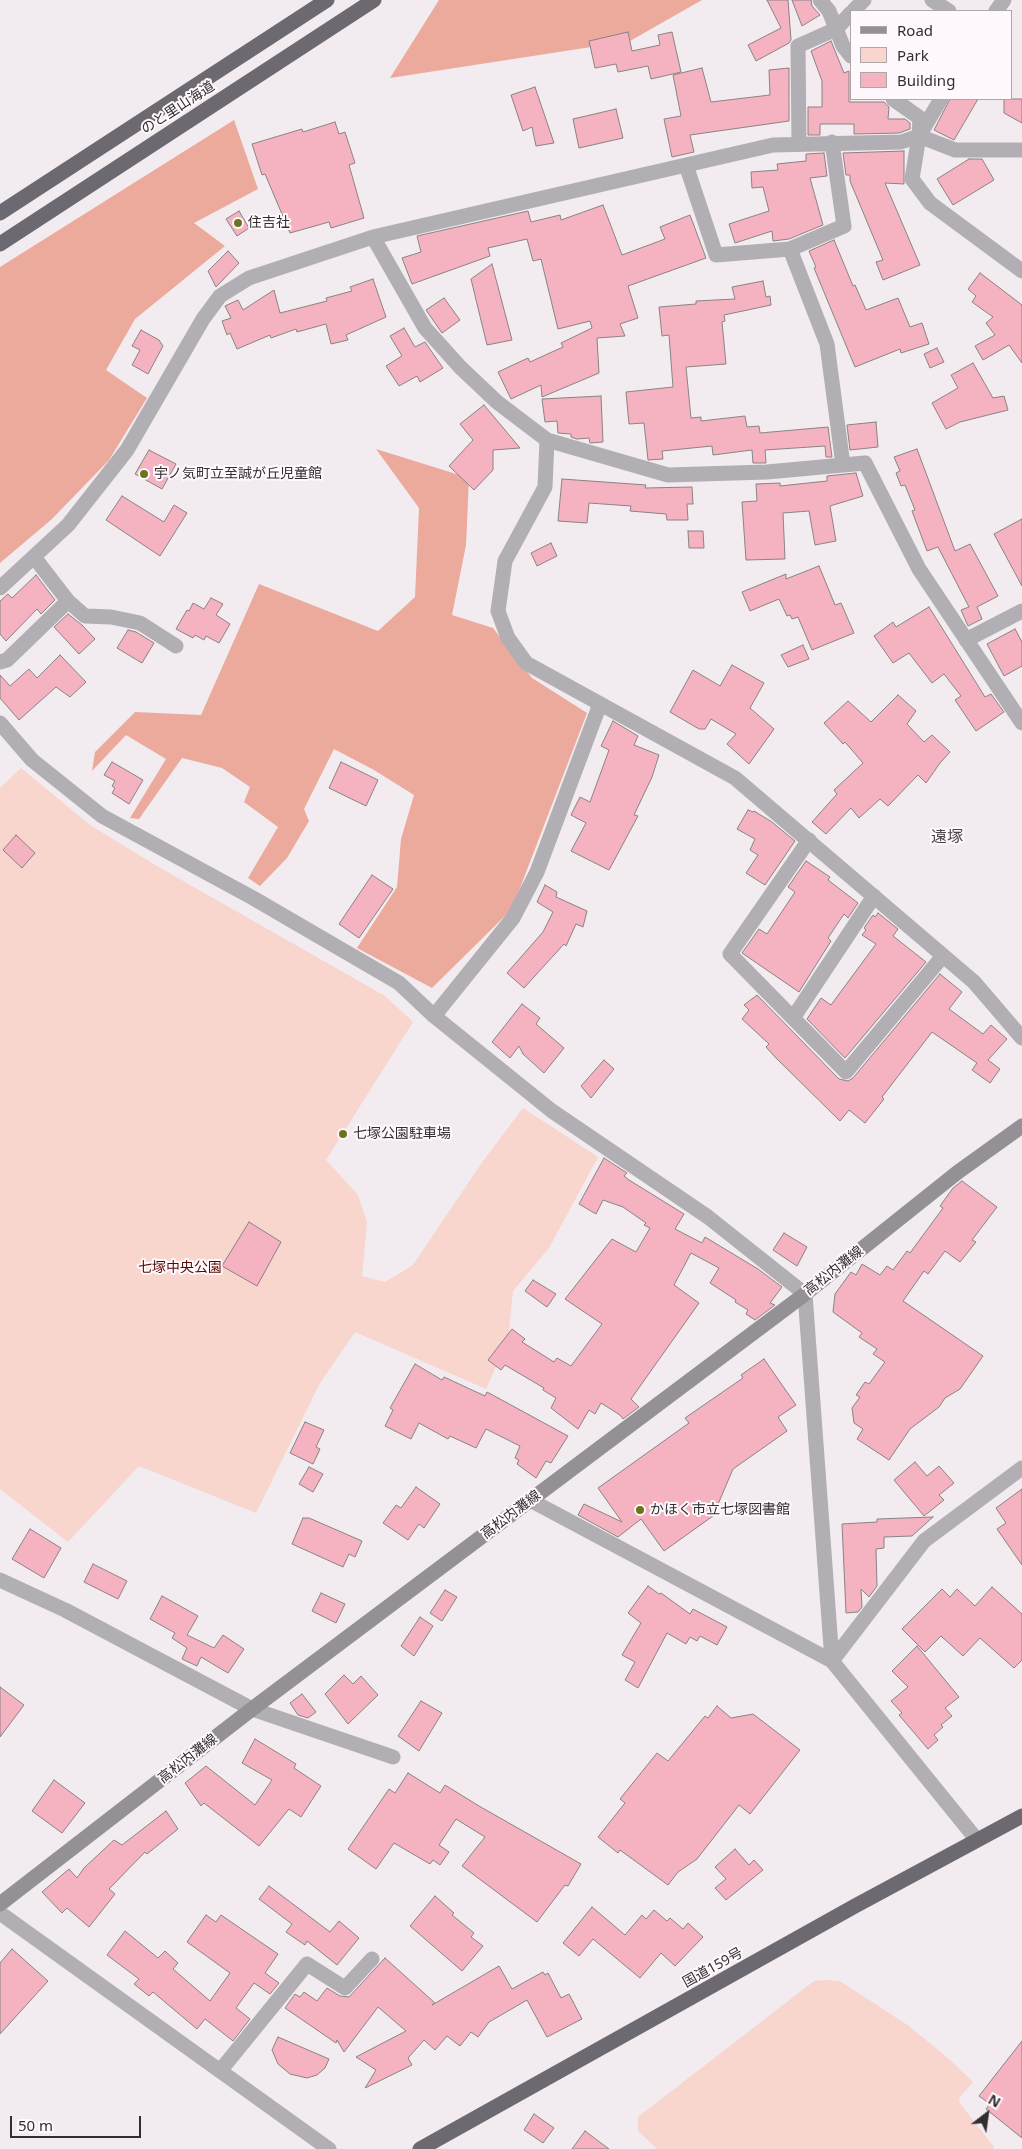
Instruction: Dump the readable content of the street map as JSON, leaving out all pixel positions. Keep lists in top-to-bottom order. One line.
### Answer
{"streets":{"highway":["のと里山海道","国道159号"],"main road":["高松内灘線"]},"districts":["遠塚"],"parks":["七塚中央公園"],"places":["住吉社","宇ノ気町立至誠が丘児童館","七塚公園駐車場","かほく市立七塚図書館"],"legend":["Road","Park","Building"],"scale_bar":"50 m","north":"top right"}
